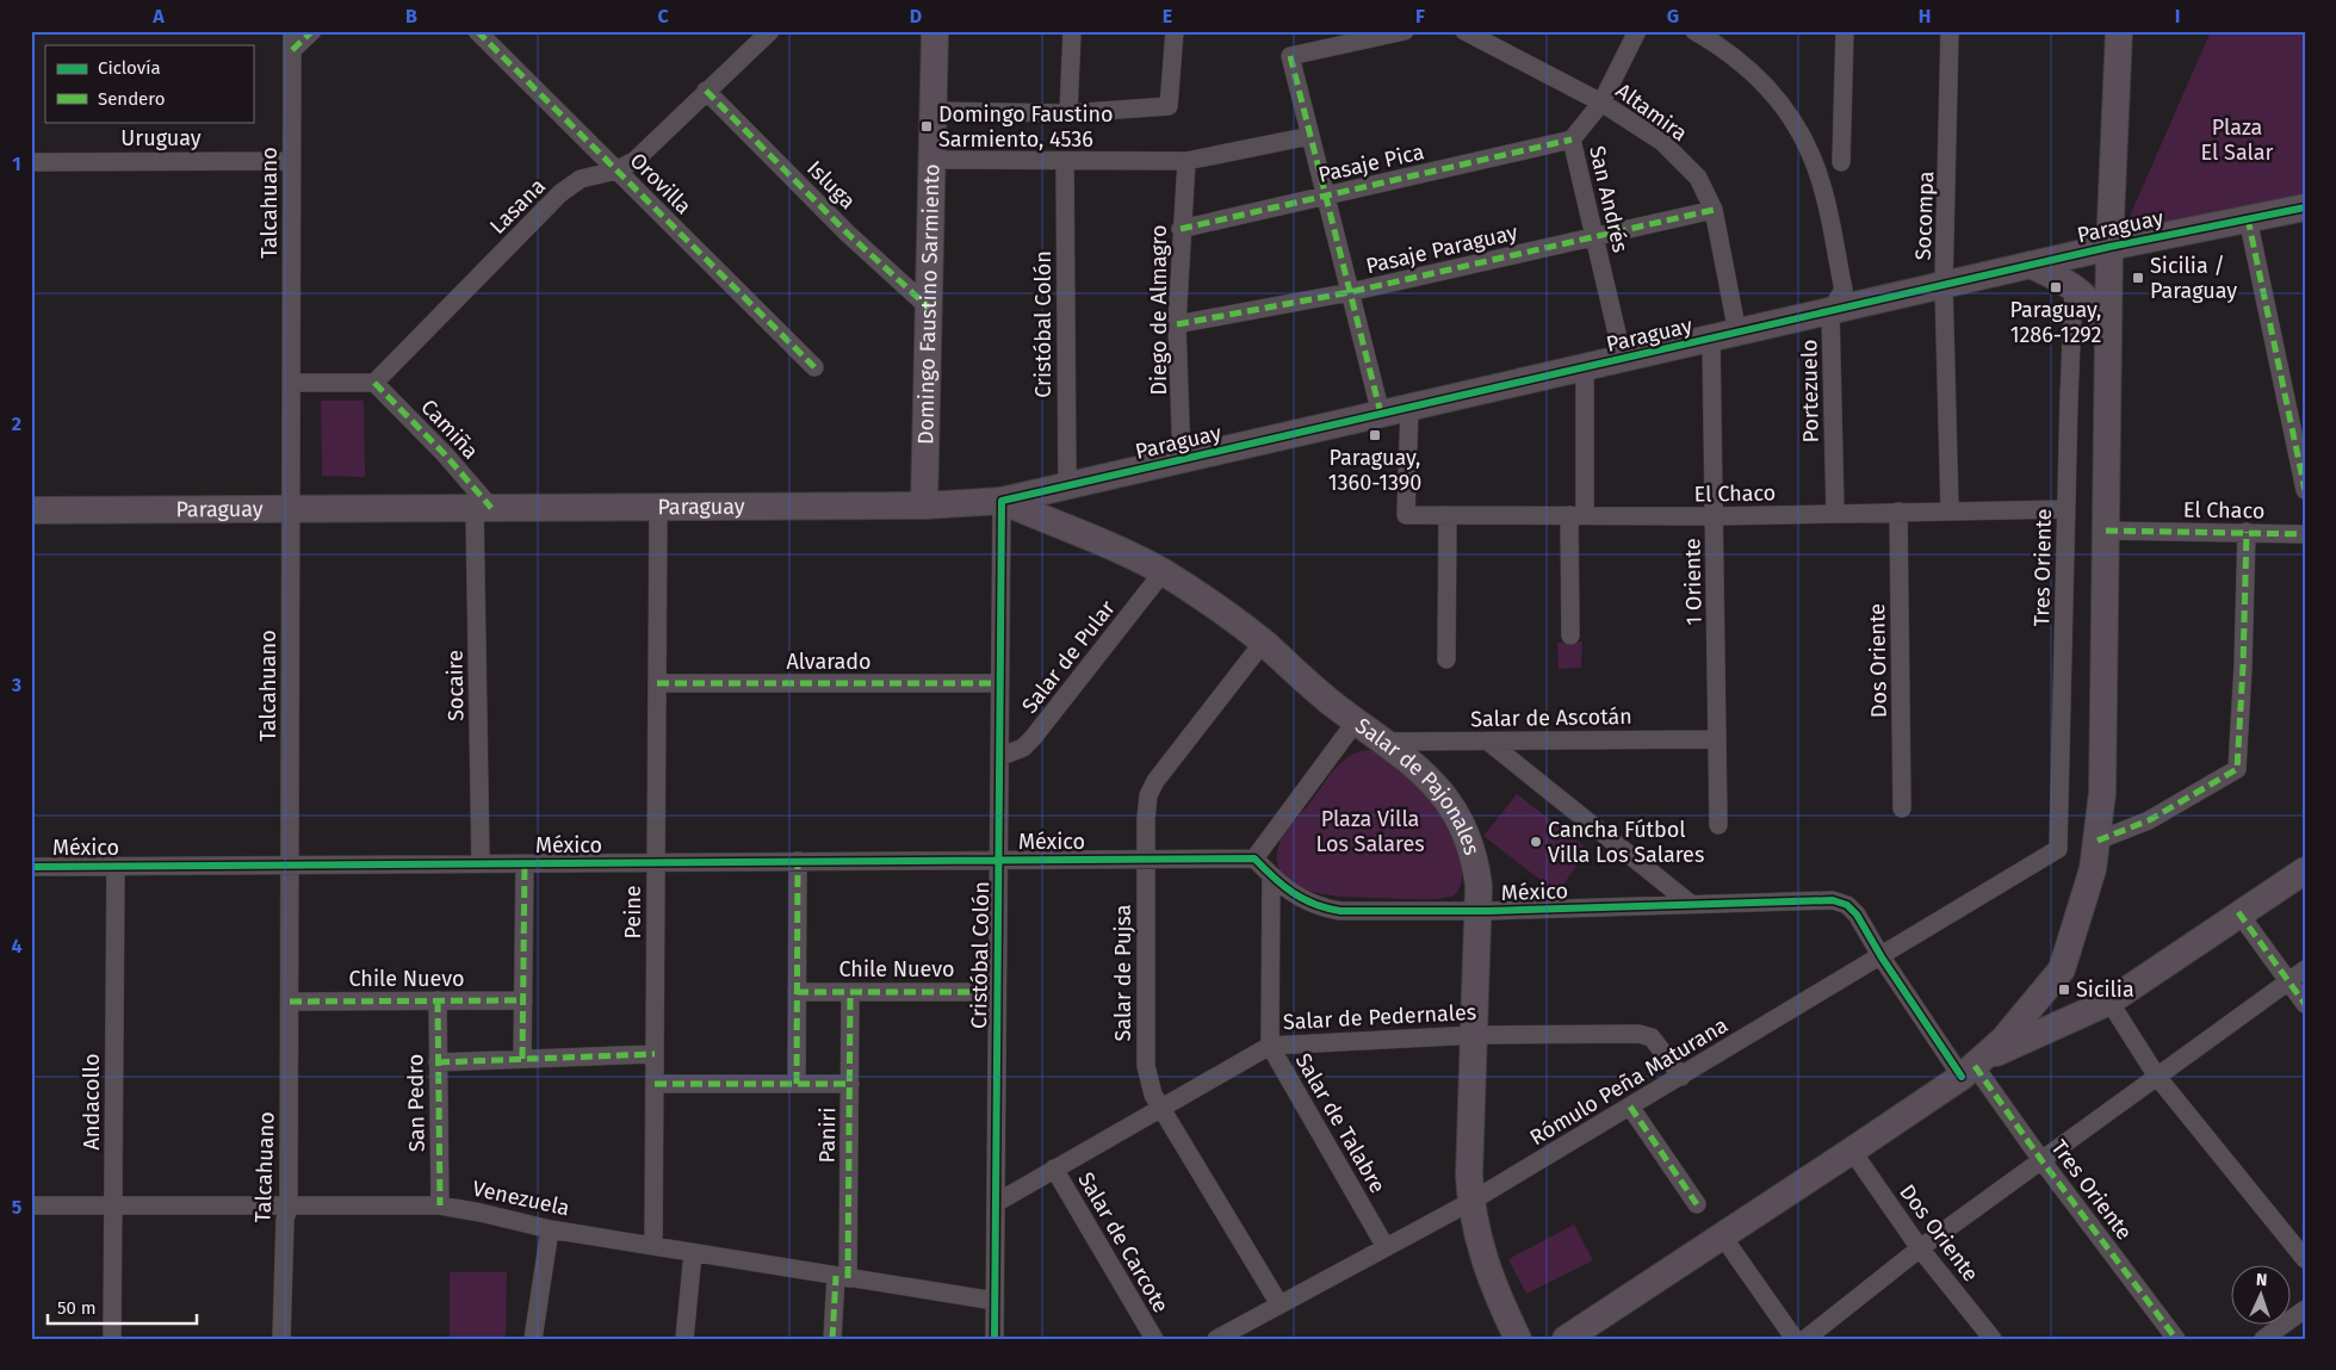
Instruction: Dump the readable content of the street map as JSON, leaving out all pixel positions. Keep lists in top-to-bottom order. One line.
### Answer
{"streets":{"main road":["Paraguay","Domingo Faustino Sarmiento","Salar de Pajonales"],"street":["Altamira","Uruguay","Pasaje Pica","Orovilla","Isluga","San Andrés","Talcahuano","Lasana","Socompa","Pasaje Paraguay","Diego de Almagro","Cristóbal Colón","Portezuelo","Camiña","El Chaco","Tres Oriente","1 Oriente","Salar de Pular","Dos Oriente","Alvarado","Socaire","Salar de Ascotán","México","Peine","Chile Nuevo","Salar de Pujsa","Salar de Pedernales","Rómulo Peña Maturana","Andacollo","San Pedro","Salar de Talabre","Paniri","Venezuela","Salar de Carcote"]},"crossings":[["Altamira","San Andrés"],["Altamira","Paraguay"],["Altamira","Pasaje Paraguay"],["Uruguay","Talcahuano"],["Pasaje Pica","San Andrés"],["Pasaje Pica","Domingo Faustino Sarmiento"],["Pasaje Pica","Diego de Almagro"],["Pasaje Pica","Cristóbal Colón"],["Orovilla","Lasana"],["Isluga","Lasana"],["Isluga","Domingo Faustino Sarmiento"],["San Andrés","Paraguay"],["San Andrés","Pasaje Paraguay"],["Talcahuano","Paraguay"],["Talcahuano","México"],["Talcahuano","Chile Nuevo"],["Talcahuano","Venezuela"],["Lasana","Camiña"],["Socompa","Paraguay"],["Socompa","El Chaco"],["Paraguay","Domingo Faustino Sarmiento"],["Paraguay","Diego de Almagro"],["Paraguay","Cristóbal Colón"],["Paraguay","Portezuelo"],["Paraguay","Camiña"],["Paraguay","El Chaco"],["Paraguay","1 Oriente"],["Paraguay","Socaire"],["Paraguay","Salar de Pajonales"],["Paraguay","Peine"],["Pasaje Paraguay","Diego de Almagro"],["Cristóbal Colón","Salar de Pular"],["Cristóbal Colón","Alvarado"],["Cristóbal Colón","Salar de Pajonales"],["Cristóbal Colón","México"],["Cristóbal Colón","Chile Nuevo"],["Cristóbal Colón","Salar de Pedernales"],["Cristóbal Colón","Venezuela"],["Portezuelo","El Chaco"],["Camiña","Socaire"],["El Chaco","Tres Oriente"],["El Chaco","1 Oriente"],["El Chaco","Dos Oriente"],["Tres Oriente","México"],["Tres Oriente","Rómulo Peña Maturana"],["1 Oriente","Salar de Ascotán"],["Salar de Pular","Salar de Pajonales"],["Alvarado","Peine"],["Socaire","México"],["Salar de Ascotán","Salar de Pajonales"],["Salar de Pajonales","México"],["Salar de Pajonales","Salar de Pujsa"],["Salar de Pajonales","Salar de Pedernales"],["Salar de Pajonales","Rómulo Peña Maturana"],["México","Peine"],["México","Salar de Pujsa"],["México","Rómulo Peña Maturana"],["México","Andacollo"],["México","Salar de Talabre"],["México","Paniri"],["Peine","Venezuela"],["Chile Nuevo","San Pedro"],["Chile Nuevo","Paniri"],["Salar de Pujsa","Salar de Pedernales"],["Salar de Pujsa","Rómulo Peña Maturana"],["Salar de Pedernales","Rómulo Peña Maturana"],["Salar de Pedernales","Salar de Talabre"],["Salar de Pedernales","Salar de Carcote"],["Rómulo Peña Maturana","Salar de Talabre"],["Andacollo","Venezuela"],["San Pedro","Venezuela"],["Paniri","Venezuela"]],"parks":["Plaza El Salar","Plaza Villa Los Salares"],"places":{"transit":["Domingo Faustino Sarmiento, 4536","Sicilia / Paraguay","Paraguay, 1286-1292","Paraguay, 1360-1390","Sicilia"],"other":["Cancha Fútbol Villa Los Salares"]},"legend":["Ciclovía","Sendero"],"scale_bar":"50 m","north":"top","grid":{"columns":["A","B","C","D","E","F","G","H","I"],"rows":["1","2","3","4","5"]}}
